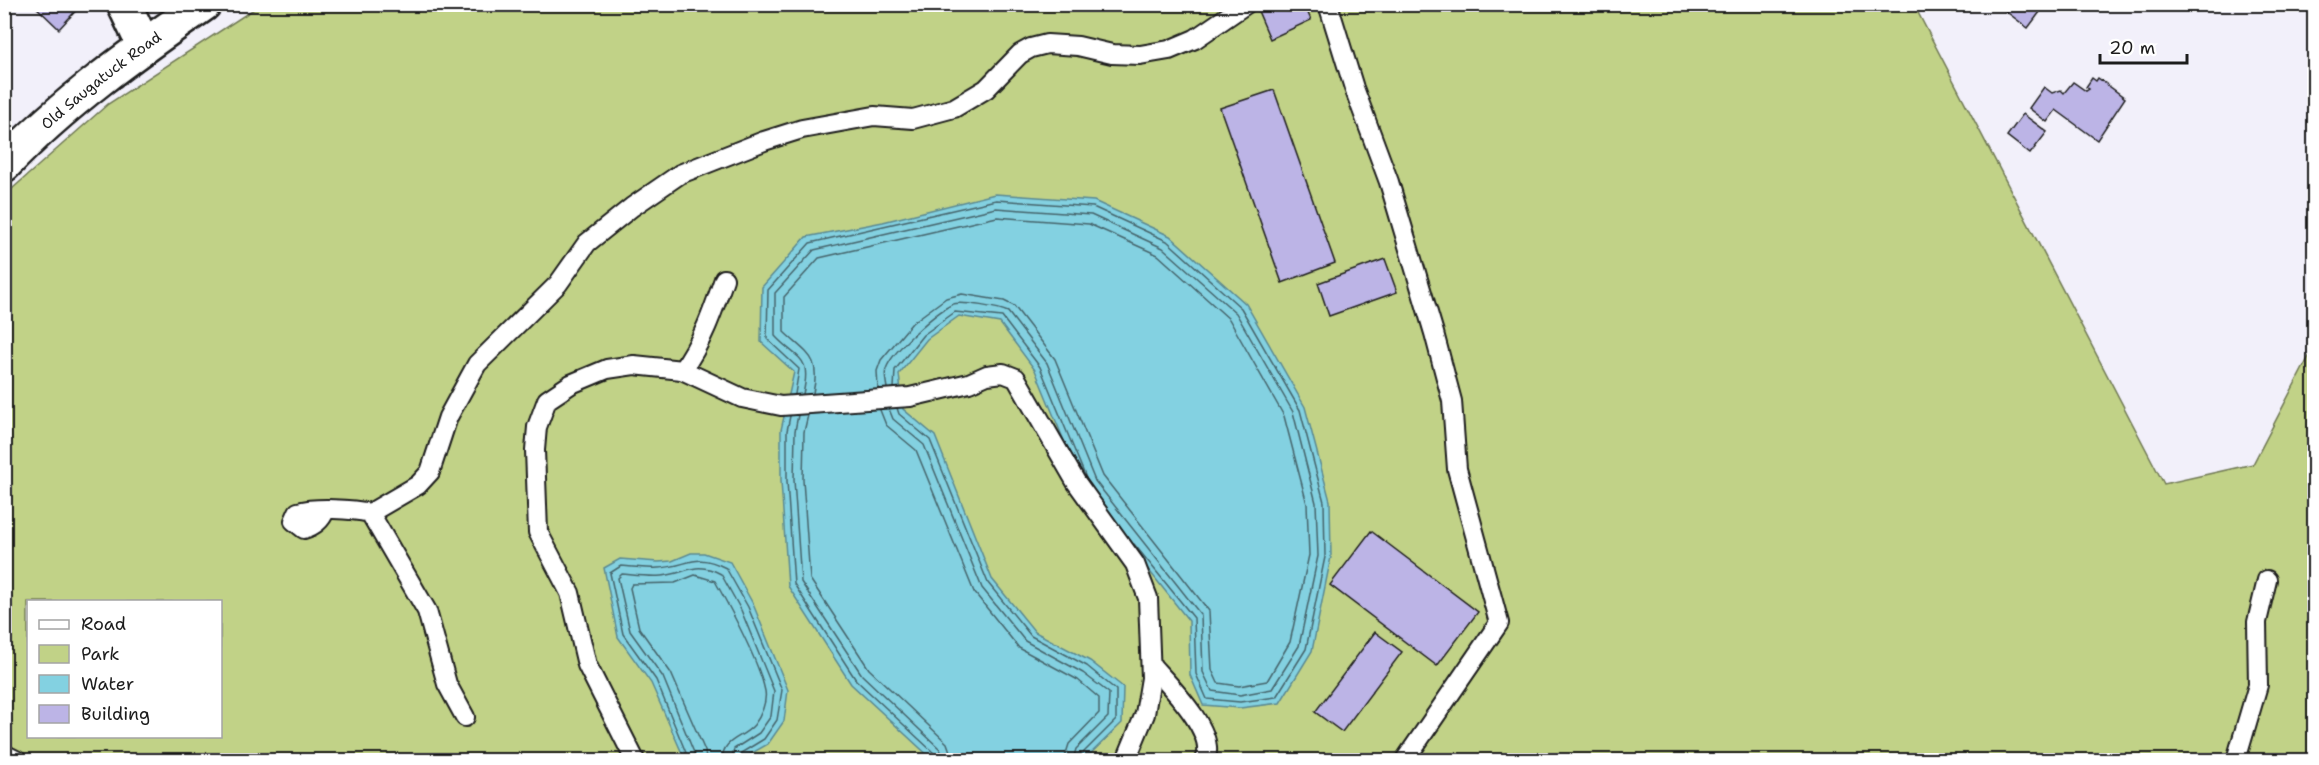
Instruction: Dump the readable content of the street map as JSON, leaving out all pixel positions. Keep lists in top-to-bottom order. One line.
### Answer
{"streets":{"street":["Old Saugatuck Road"]},"legend":["Road","Park","Water","Building"],"scale_bar":"20 m"}
